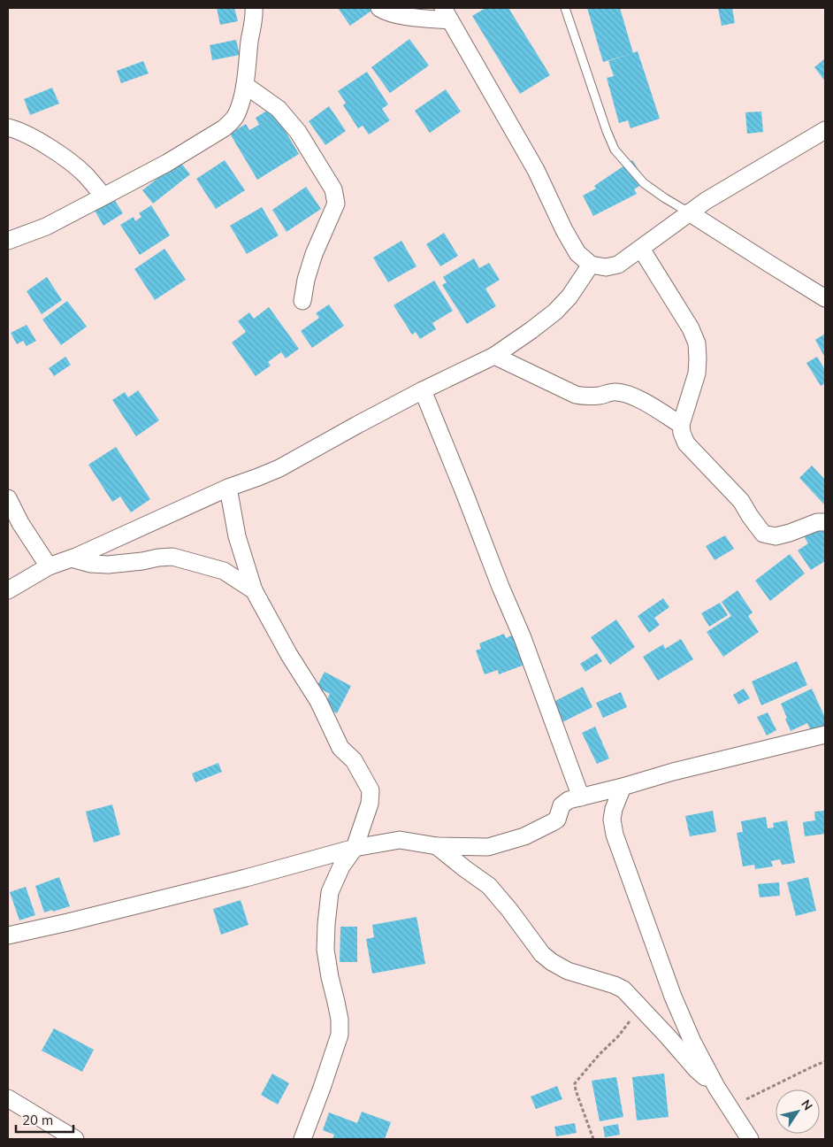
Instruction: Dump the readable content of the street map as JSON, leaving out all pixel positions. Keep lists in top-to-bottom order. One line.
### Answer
{"scale_bar":"20 m","north":"top right"}
